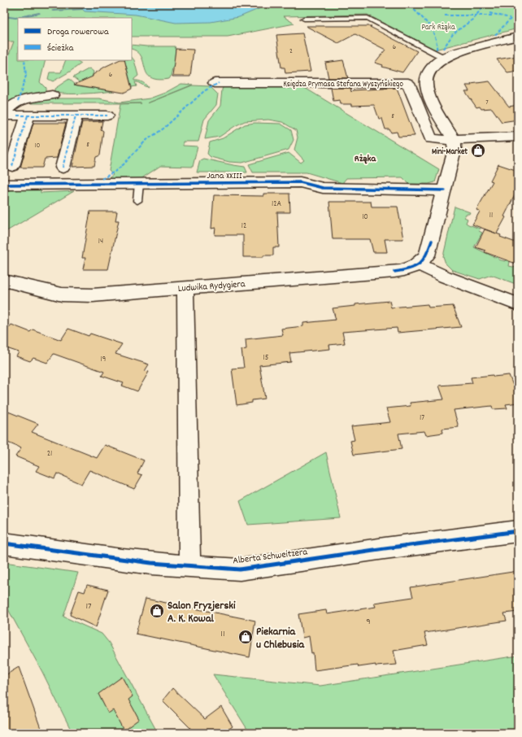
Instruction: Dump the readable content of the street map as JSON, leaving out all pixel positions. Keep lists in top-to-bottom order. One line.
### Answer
{"streets":{"street":["Księdza Prymasa Stefana Wyszyńskiego","Jana XXIII","Ludwika Rydygiera","Alberta Schweitzera"]},"crossings":[["Księdza Prymasa Stefana Wyszyńskiego","Ludwika Rydygiera"],["Jana XXIII","Ludwika Rydygiera"]],"districts":["Rżąka"],"parks":["Park Rżąka"],"places":{"shop":["Mini-Market","Salon Fryzjerski A. K. Kowal","Piekarnia u Chlebusia"]},"house_numbers":["6","2","6","7","8","8","10","12A","11","10","12","14","15","19","17","21","17","9","11"],"legend":["Droga rowerowa","Ścieżka"]}
